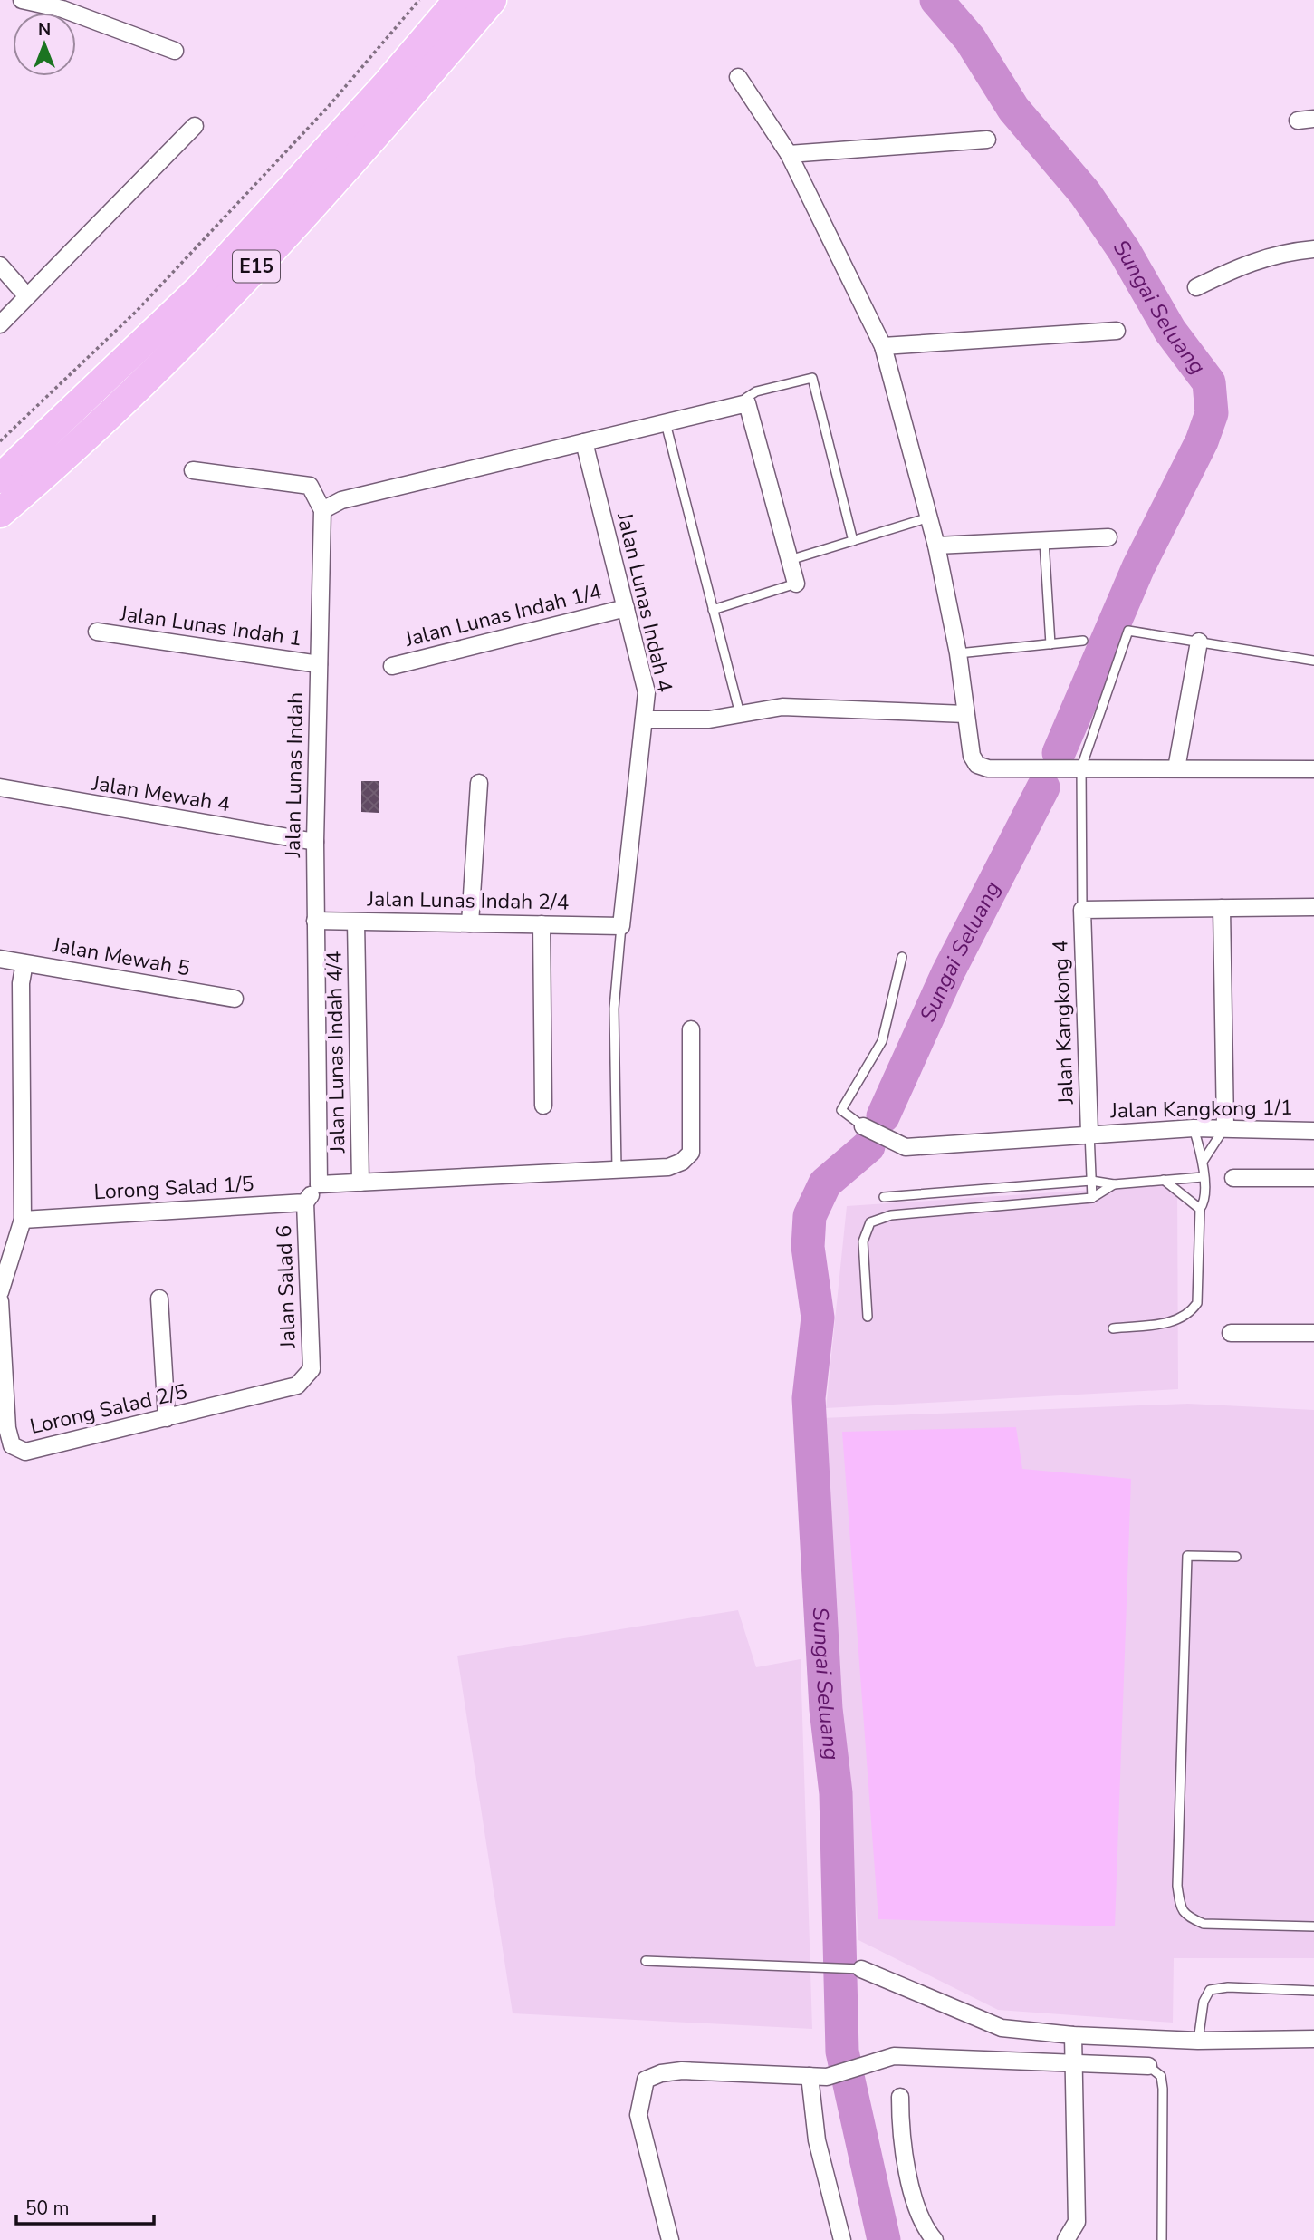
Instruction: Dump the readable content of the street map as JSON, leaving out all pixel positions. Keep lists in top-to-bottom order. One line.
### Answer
{"streets":{"highway":["E15"],"street":["Jalan Lunas Indah 4","Jalan Lunas Indah 1/4","Jalan Lunas Indah 1","Jalan Lunas Indah","Jalan Mewah 4","Jalan Lunas Indah 2/4","Jalan Mewah 5","Jalan Kangkong 4","Jalan Lunas Indah 4/4","Jalan Kangkong 1/1","Lorong Salad 1/5","Jalan Salad 6","Lorong Salad 2/5"]},"crossings":[["Jalan Lunas Indah 4","Jalan Lunas Indah 1/4"],["Jalan Lunas Indah 4","Jalan Lunas Indah 2/4"],["Jalan Lunas Indah 1","Jalan Lunas Indah"],["Jalan Lunas Indah","Jalan Mewah 4"],["Jalan Lunas Indah","Jalan Lunas Indah 2/4"],["Jalan Lunas Indah 2/4","Jalan Lunas Indah 4/4"],["Jalan Kangkong 4","Jalan Kangkong 1/1"],["Lorong Salad 1/5","Jalan Salad 6"],["Jalan Salad 6","Lorong Salad 2/5"]],"water":["Sungai Seluang"],"scale_bar":"50 m","north":"top"}
